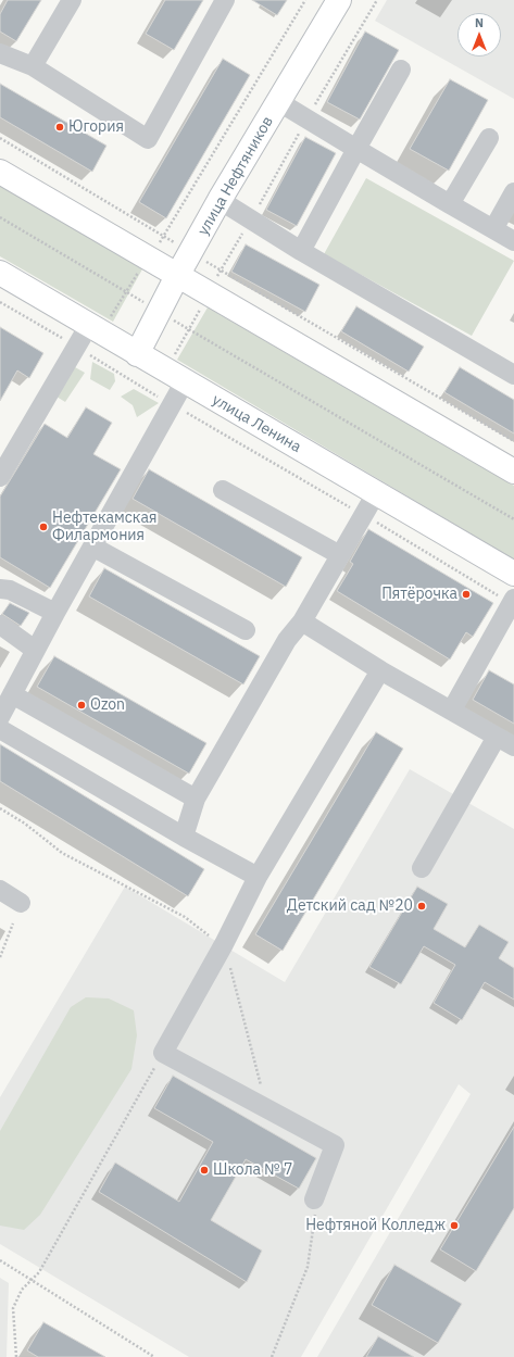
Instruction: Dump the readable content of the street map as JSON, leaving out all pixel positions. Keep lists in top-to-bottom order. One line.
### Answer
{"streets":{"main road":["улица Нефтяников","улица Ленина"]},"crossings":[["улица Нефтяников","улица Ленина"]],"places":["Югория","Нефтекамская Филармония","Пятёрочка","Ozon","Детский сад №20","Школа № 7","Нефтяной Колледж"],"north":"top"}
